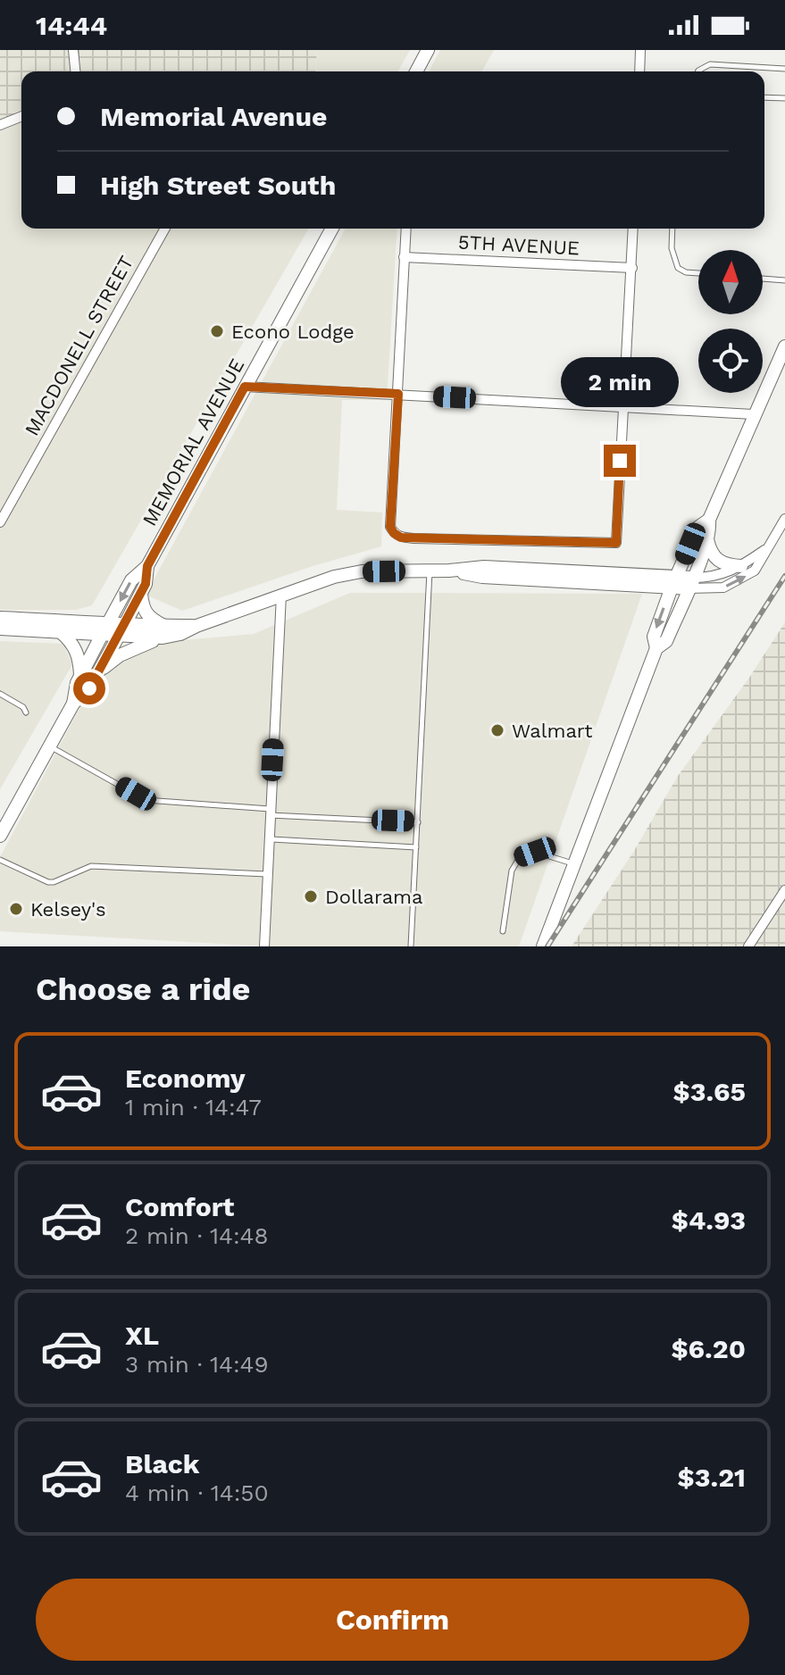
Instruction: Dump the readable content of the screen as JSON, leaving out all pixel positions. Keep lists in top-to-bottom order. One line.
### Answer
{"streets":{"main road":["MEMORIAL AVENUE"],"street":["5TH AVENUE","MACDONELL STREET"]},"places":["Econo Lodge","Walmart","Dollarama","Kelsey's"],"north":"top","page":{"status":"14:44","banner":["Memorial Avenue","High Street South"],"bubble":"2 min","heading":"Choose a ride","list":[{"name":"Economy","note":"1 min · 14:47","value":"$3.65"},{"name":"Comfort","note":"2 min · 14:48","value":"$4.93"},{"name":"XL","note":"3 min · 14:49","value":"$6.20"},{"name":"Black","note":"4 min · 14:50","value":"$3.21"}],"buttons":"Confirm"}}
